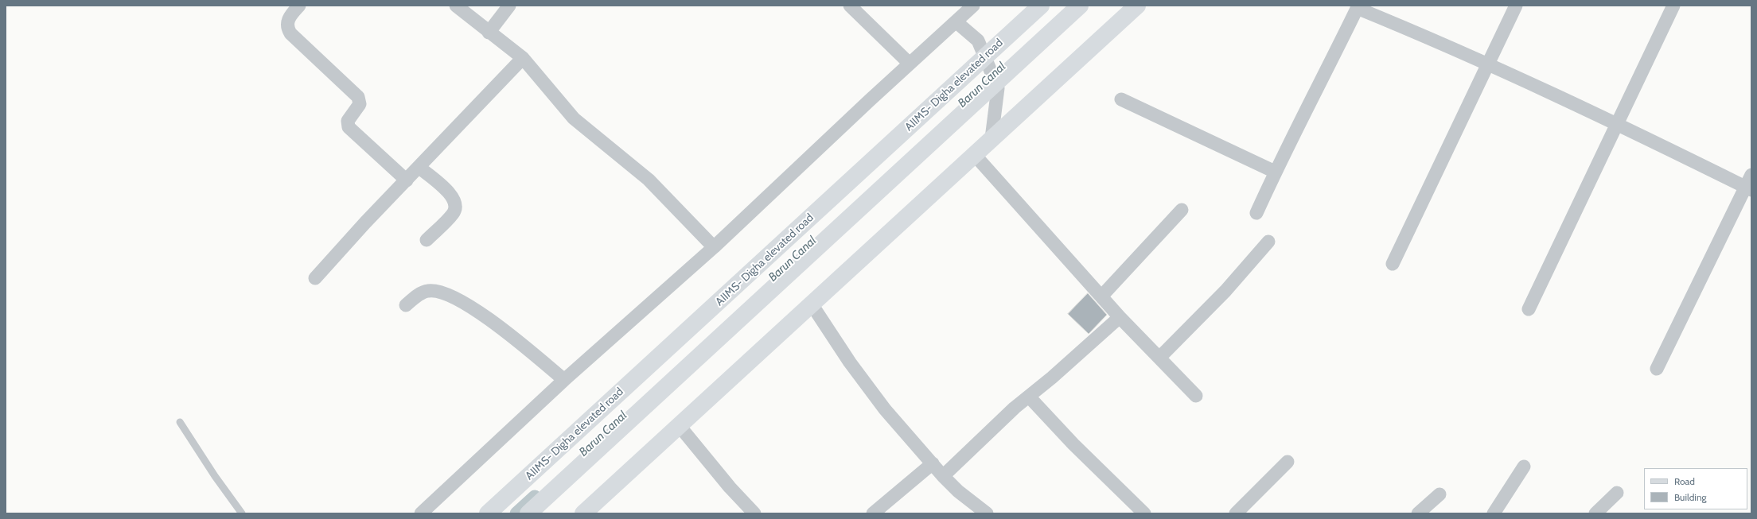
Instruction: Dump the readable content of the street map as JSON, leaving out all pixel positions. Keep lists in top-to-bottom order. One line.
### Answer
{"streets":{"main road":["AIIMS- Digha elevated road"]},"water":["Barun Canal"],"legend":["Road","Building"]}
